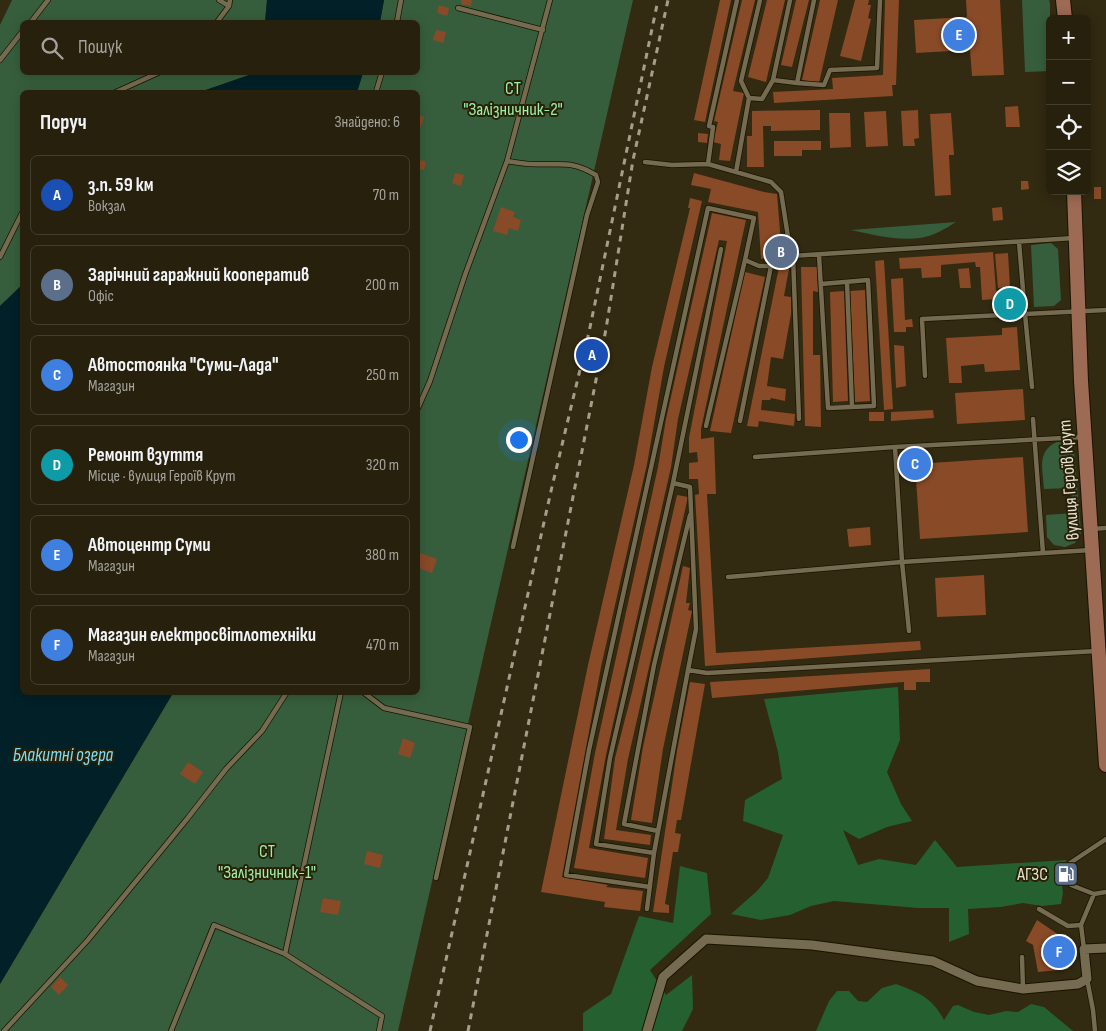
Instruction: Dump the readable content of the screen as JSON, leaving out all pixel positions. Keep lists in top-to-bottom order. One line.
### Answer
{"streets":{"main road":["вулиця Героїв Крут"]},"water":["Блакитні озера"],"parks":["СТ \"Залізничник-2\"","СТ \"Залізничник-1\""],"places":{"fuel station":["АГЗС"]},"page":{"map_buttons":["+","−"],"pins":["E","B","D","A","C","F"],"search":"Пошук","heading":["Поруч","Знайдено: 6"],"list":[{"mark":"A","name":"з.п. 59 км","note":"Вокзал","value":"70 m"},{"mark":"B","name":"Зарічний гаражний кооператив","note":"Офіс","value":"200 m"},{"mark":"C","name":"Автостоянка \"Суми-Лада\"","note":"Магазин","value":"250 m"},{"mark":"D","name":"Ремонт взуття","note":"Місце · вулиця Героїв Крут","value":"320 m"},{"mark":"E","name":"Автоцентр Суми","note":"Магазин","value":"380 m"},{"mark":"F","name":"Магазин електросвітлотехніки","note":"Магазин","value":"470 m"}]}}
